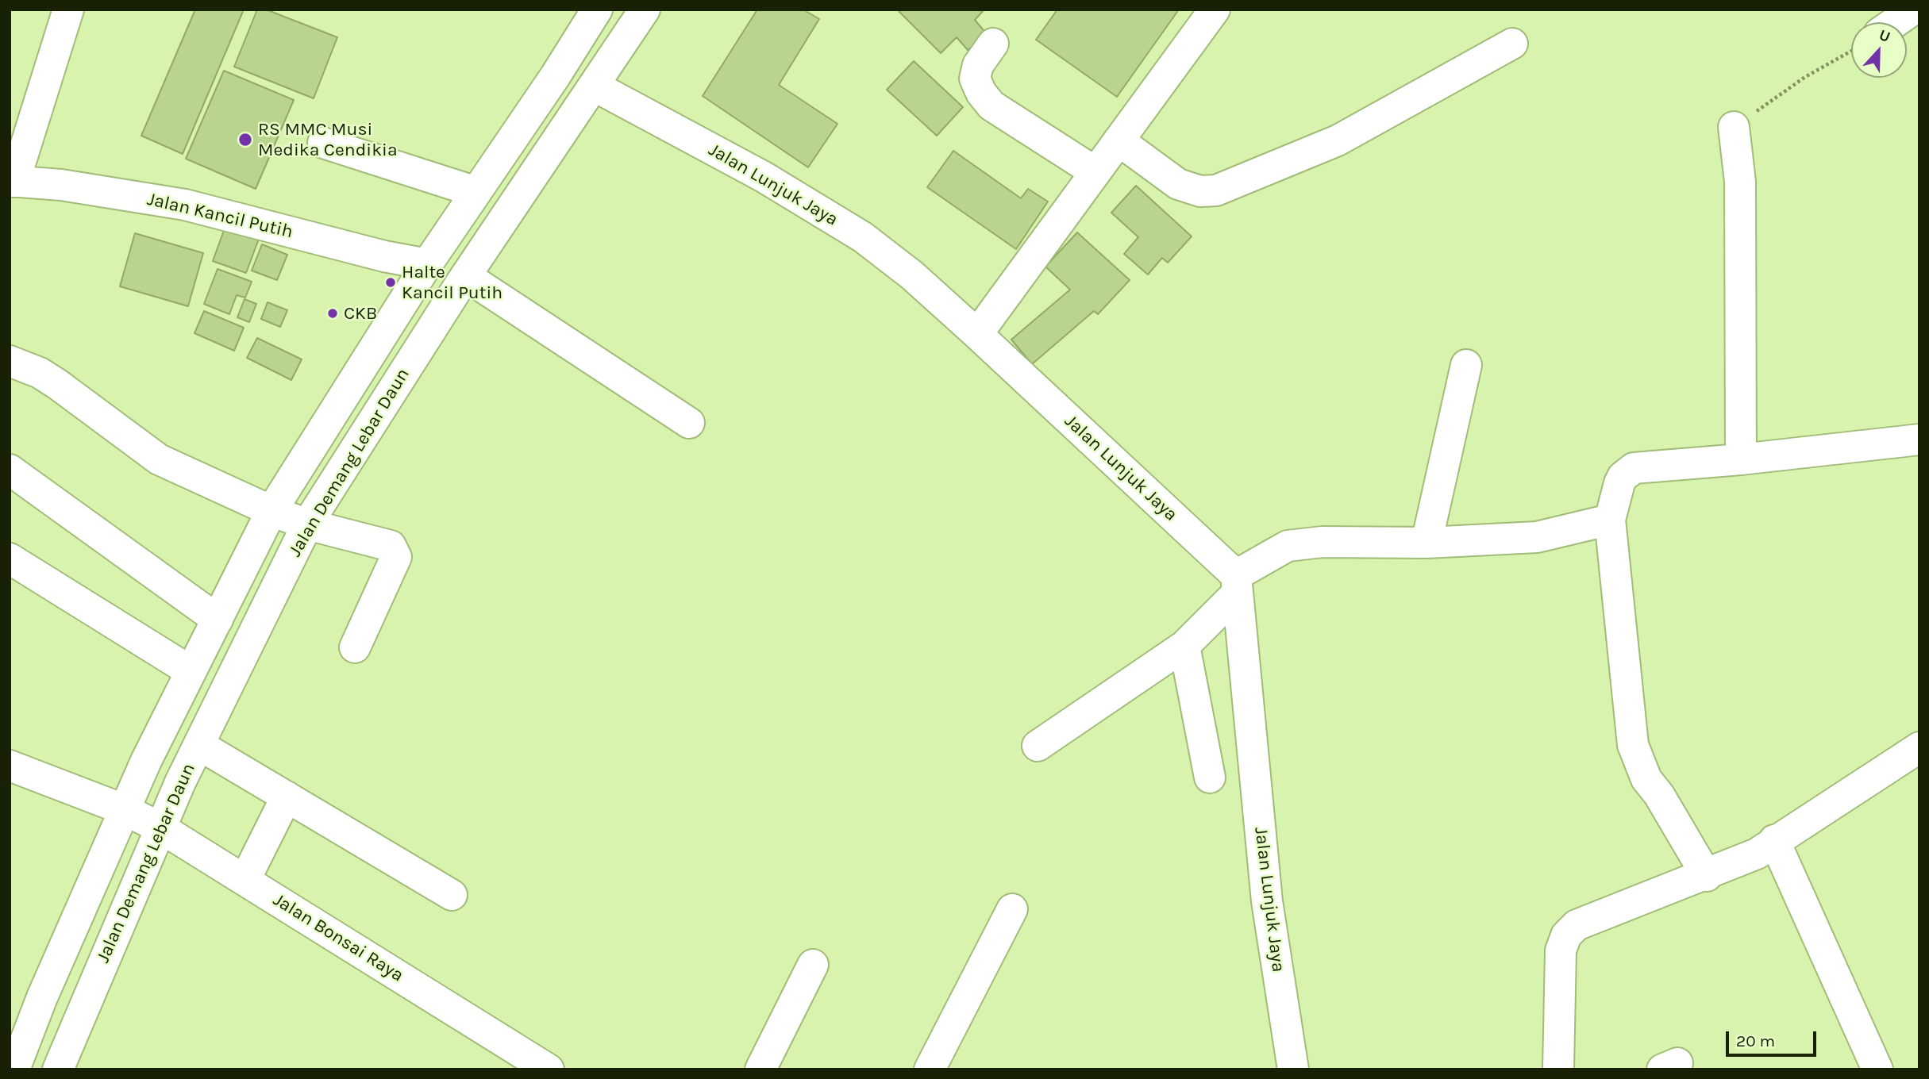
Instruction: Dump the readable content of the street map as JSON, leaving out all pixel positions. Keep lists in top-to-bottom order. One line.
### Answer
{"streets":{"main road":["Jalan Lunjuk Jaya","Jalan Kancil Putih","Jalan Demang Lebar Daun","Jalan Bonsai Raya"]},"crossings":[["Jalan Lunjuk Jaya","Jalan Demang Lebar Daun"],["Jalan Kancil Putih","Jalan Demang Lebar Daun"],["Jalan Demang Lebar Daun","Jalan Bonsai Raya"]],"places":["RS MMC Musi Medika Cendikia","Halte Kancil Putih","CKB"],"scale_bar":"20 m","north":"top"}
